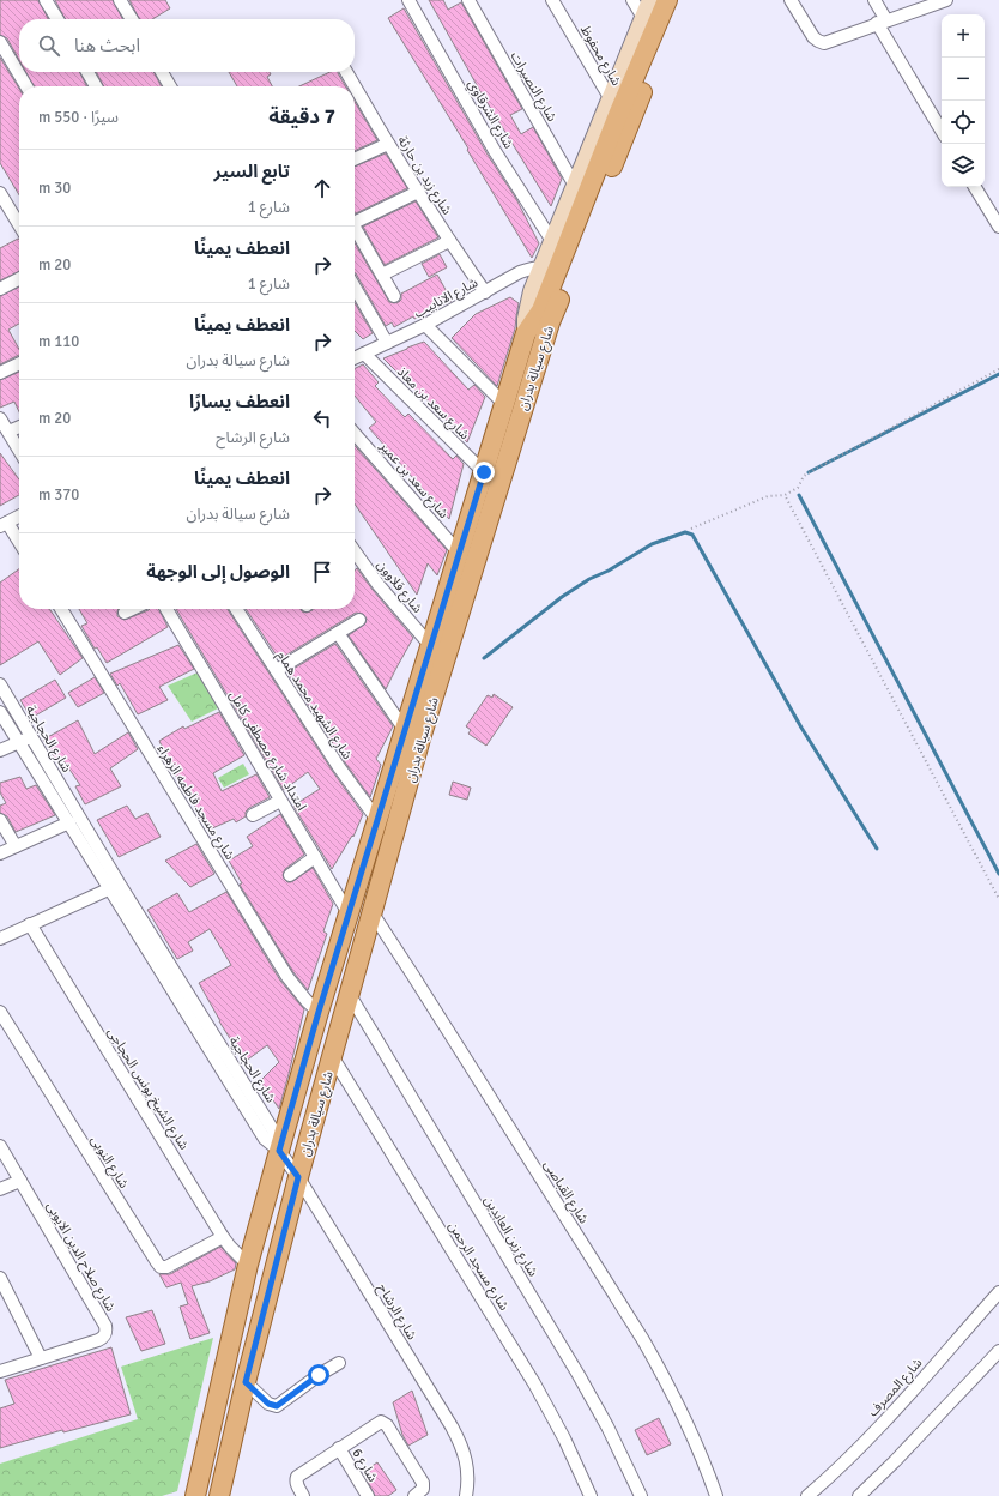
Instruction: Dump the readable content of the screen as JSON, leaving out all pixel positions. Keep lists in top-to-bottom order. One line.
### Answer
{"streets":{"main road":["شارع سيالة بدران"],"street":["شارع محفوظ","شارع النصيرات","شارع الشرقاوي","شارع زيد بن حارثة","شارع الانابيب","شارع سعد بن معاذ","شارع سعد بن عمير","شارع قلاوون","شارع الشهيد محمد همام","شارع الحجاجية","امتداد شارع مصطفى كامل","شارع مسجد فاطمه الزهراء","شارع الشيخ يونس الحجاجى","شارع النوبى","شارع القباصى","شارع زين العابدين","شارع صلاح الدين الايوبى","شارع مسجد الرحمن","شارع الرشاح","شارع المصرف","شارع 6"]},"crossings":[["شارع محفوظ","شارع سيالة بدران"],["شارع النصيرات","شارع سيالة بدران"],["شارع الشرقاوي","شارع سيالة بدران"],["شارع زيد بن حارثة","شارع الانابيب"],["شارع الانابيب","شارع سيالة بدران"],["شارع الانابيب","شارع سعد بن معاذ"],["شارع سيالة بدران","شارع سعد بن معاذ"],["شارع سيالة بدران","شارع سعد بن عمير"],["شارع سيالة بدران","شارع قلاوون"],["شارع سيالة بدران","شارع الشهيد محمد همام"],["شارع سيالة بدران","شارع الحجاجية"],["شارع سيالة بدران","امتداد شارع مصطفى كامل"],["شارع سيالة بدران","شارع مسجد فاطمه الزهراء"],["شارع سيالة بدران","شارع الشيخ يونس الحجاجى"],["شارع سيالة بدران","شارع القباصى"],["شارع سيالة بدران","شارع زين العابدين"],["شارع سيالة بدران","شارع مسجد الرحمن"],["شارع سيالة بدران","شارع الرشاح"],["شارع الحجاجية","شارع الرشاح"],["شارع الشيخ يونس الحجاجى","شارع النوبى"]],"page":{"map_buttons":["+","−"],"search":"ابحث هنا","heading":["7 دقيقة","سيرًا · 550 m"],"list":[["تابع السير","شارع 1","30 m"],["انعطف يمينًا","شارع 1","20 m"],["انعطف يمينًا","شارع سيالة بدران","110 m"],["انعطف يسارًا","شارع الرشاح","20 m"],["انعطف يمينًا","شارع سيالة بدران","370 m"],"الوصول إلى الوجهة"]}}
